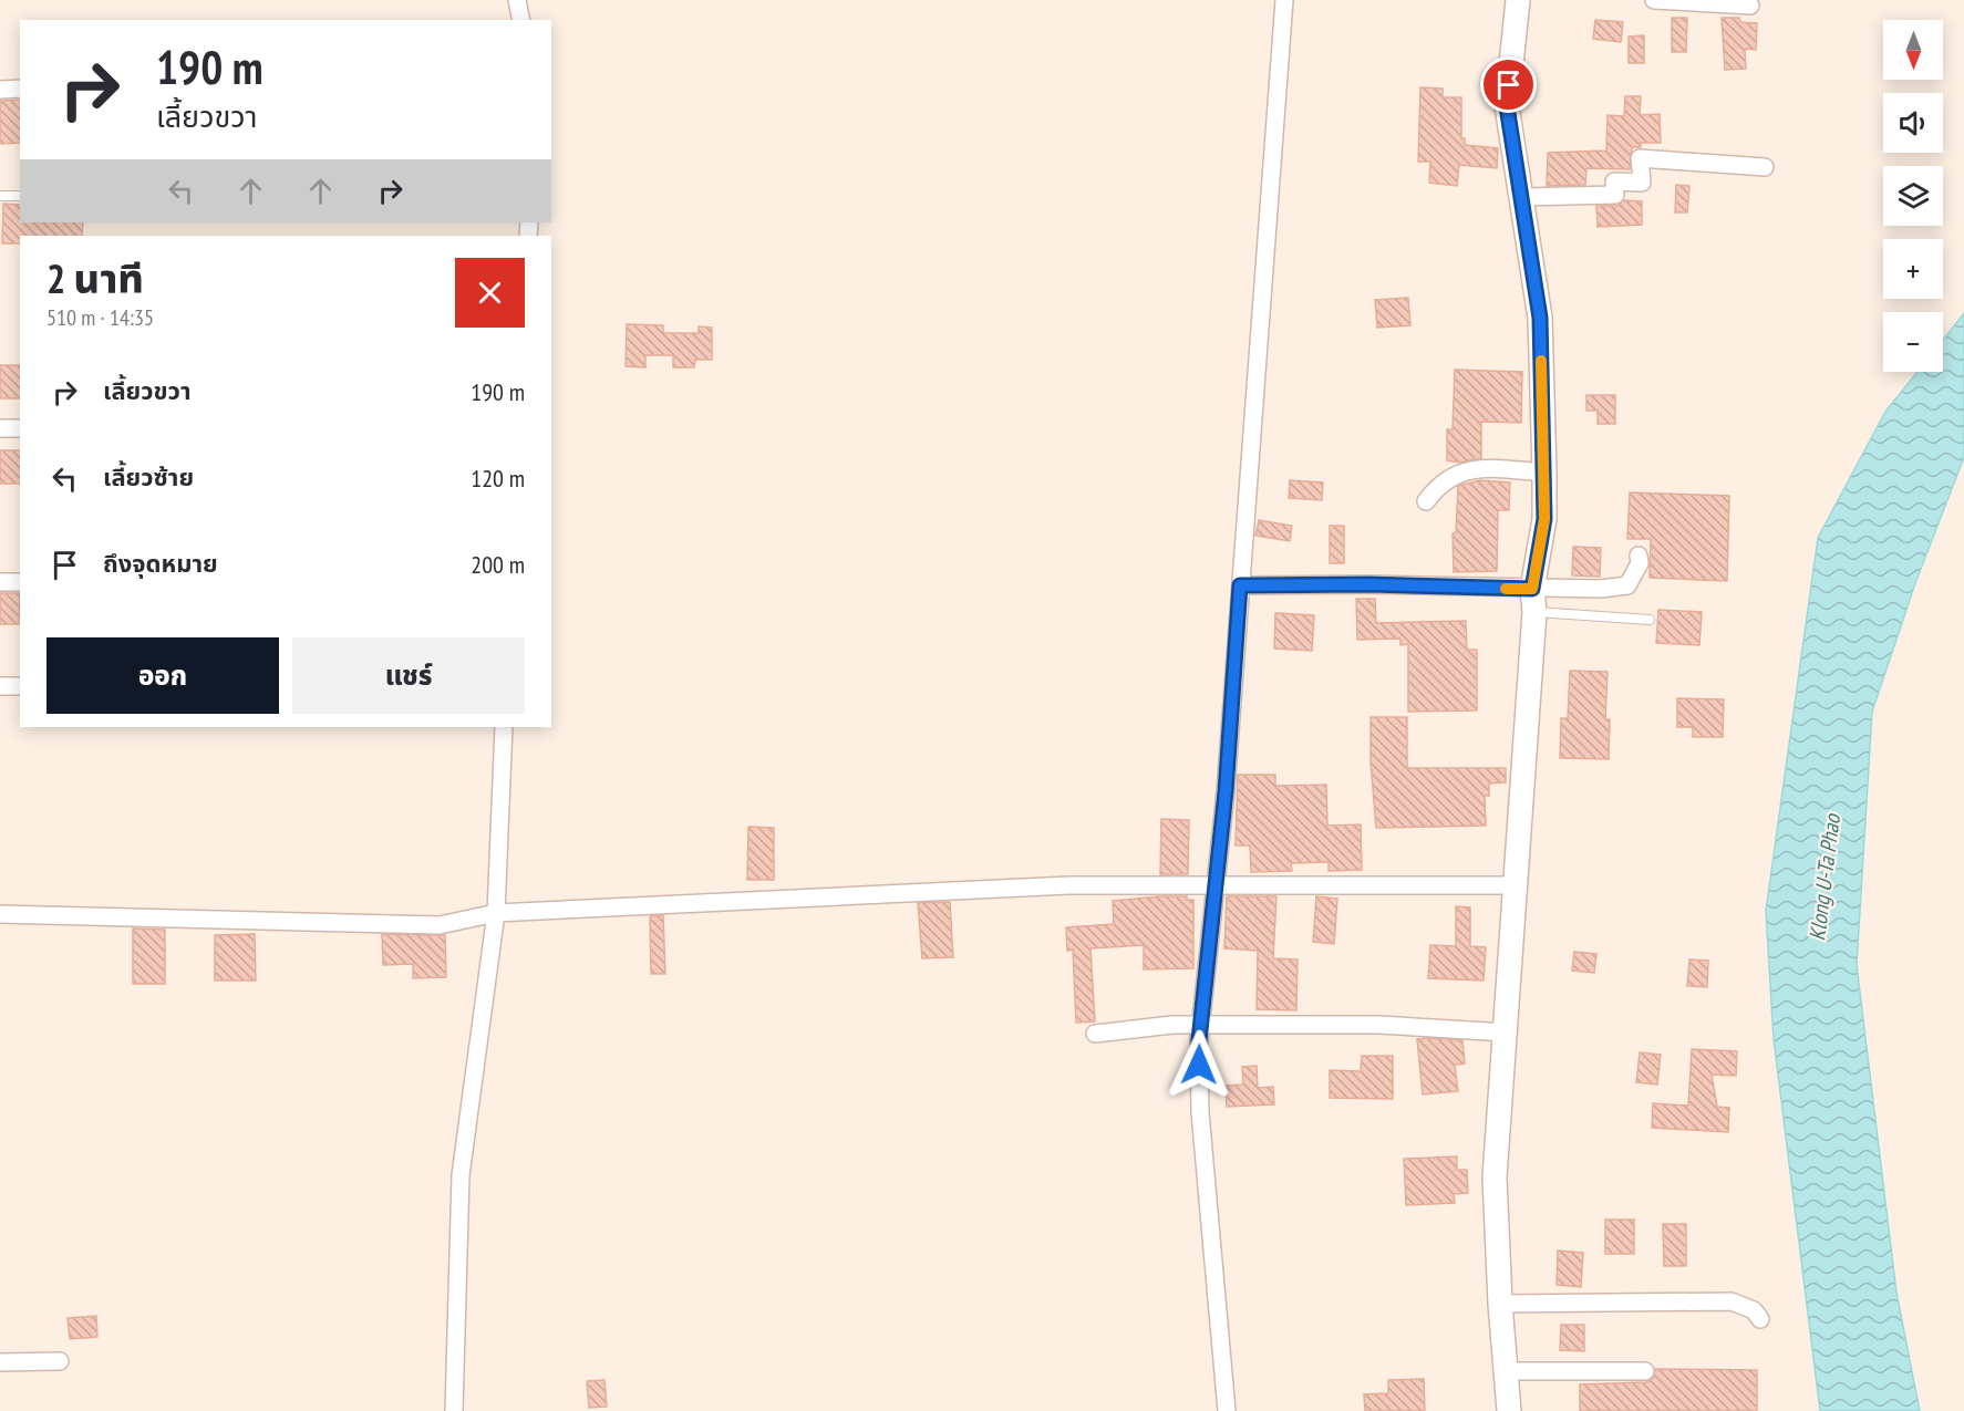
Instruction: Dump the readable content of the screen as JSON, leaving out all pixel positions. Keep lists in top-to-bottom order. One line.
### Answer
{"water":["Klong U-Ta Phao"],"north":"bottom","page":{"map_buttons":["+","−"],"turn":["190 m","เลี้ยวขวา"],"heading":["2 นาที","510 m · 14:35"],"list":[{"name":"เลี้ยวขวา","value":"190 m"},{"name":"เลี้ยวซ้าย","value":"120 m"},{"name":"ถึงจุดหมาย","value":"200 m"}],"buttons":["ออก","แชร์"]}}
